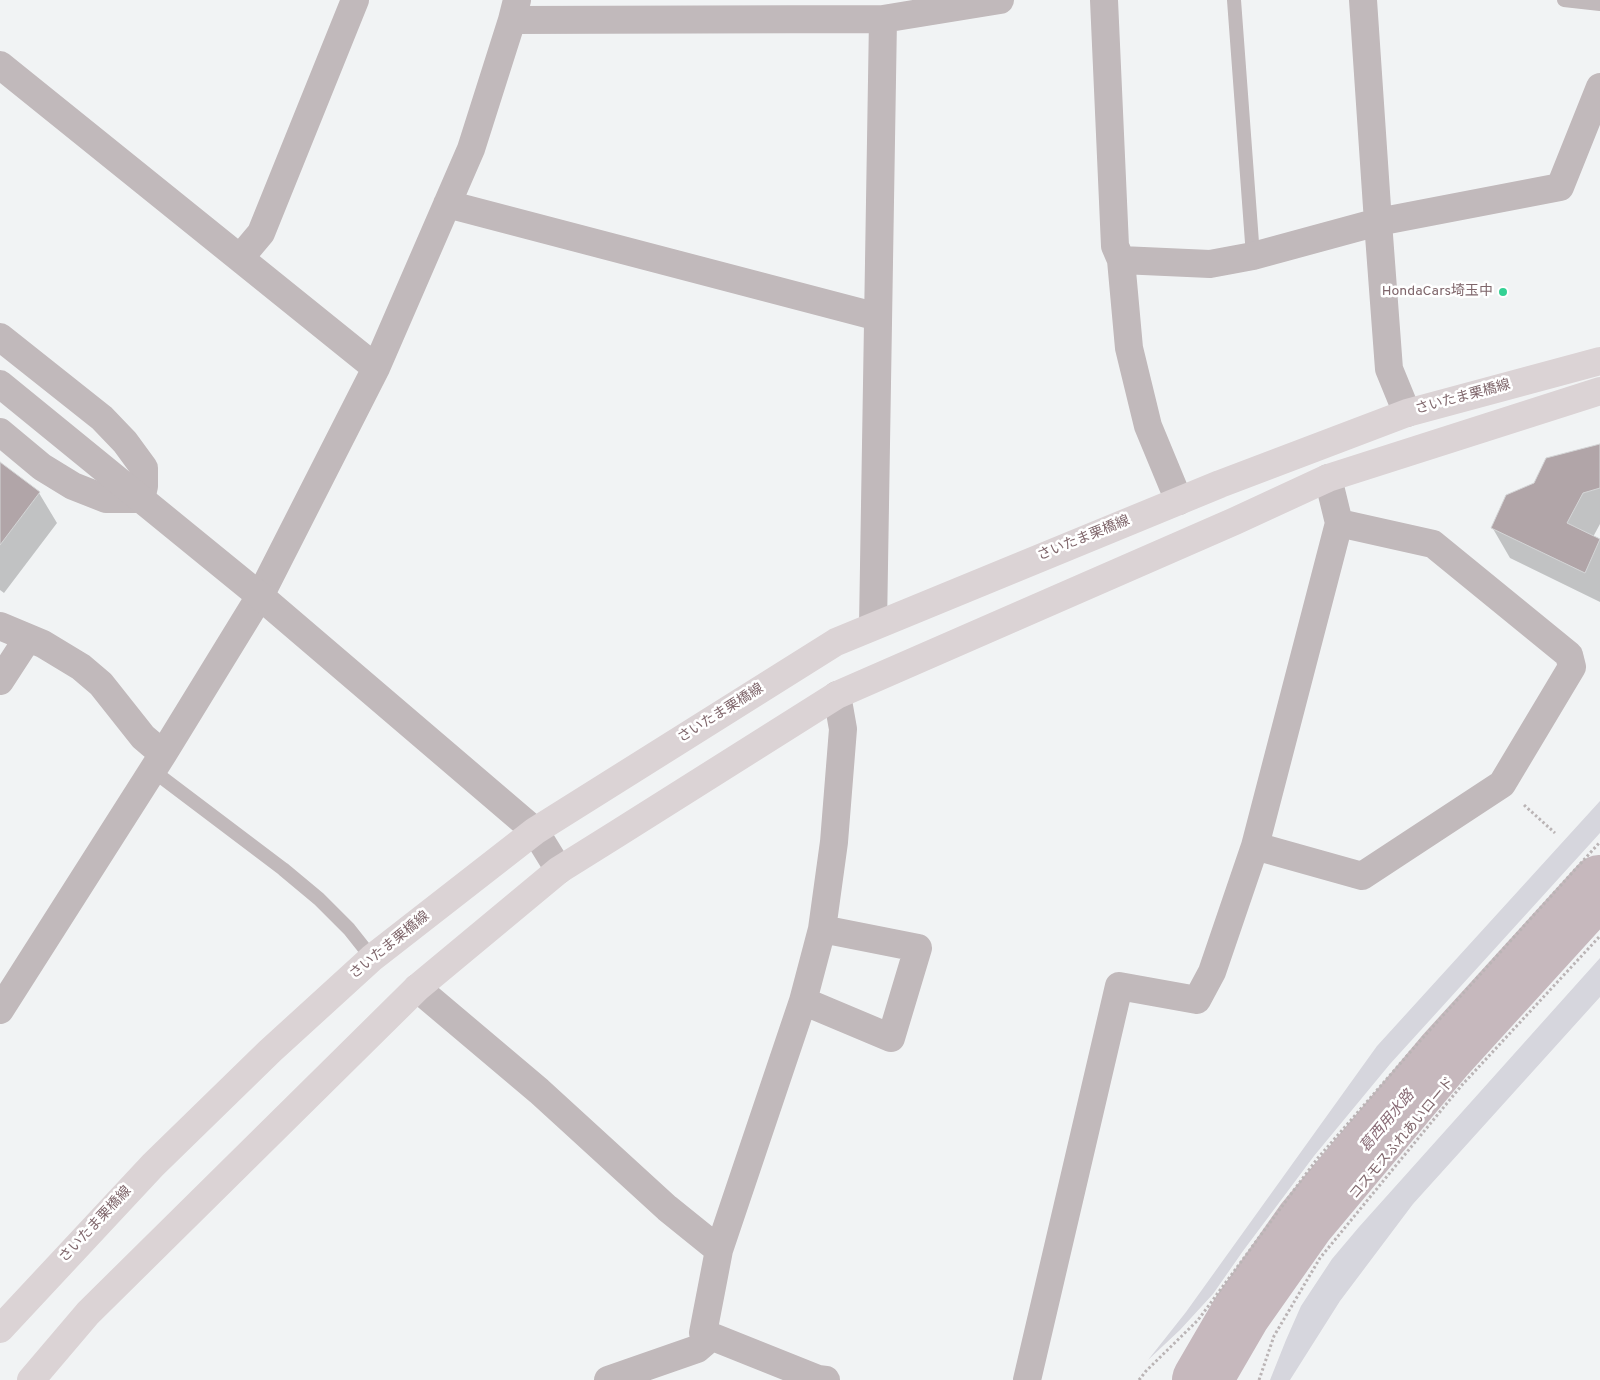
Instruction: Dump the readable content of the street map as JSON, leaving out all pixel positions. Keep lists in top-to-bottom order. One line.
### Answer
{"streets":{"main road":["さいたま栗橋線"],"path":["コスモスふれあいロード"]},"water":["葛西用水路"],"places":["HondaCars埼玉中"]}
